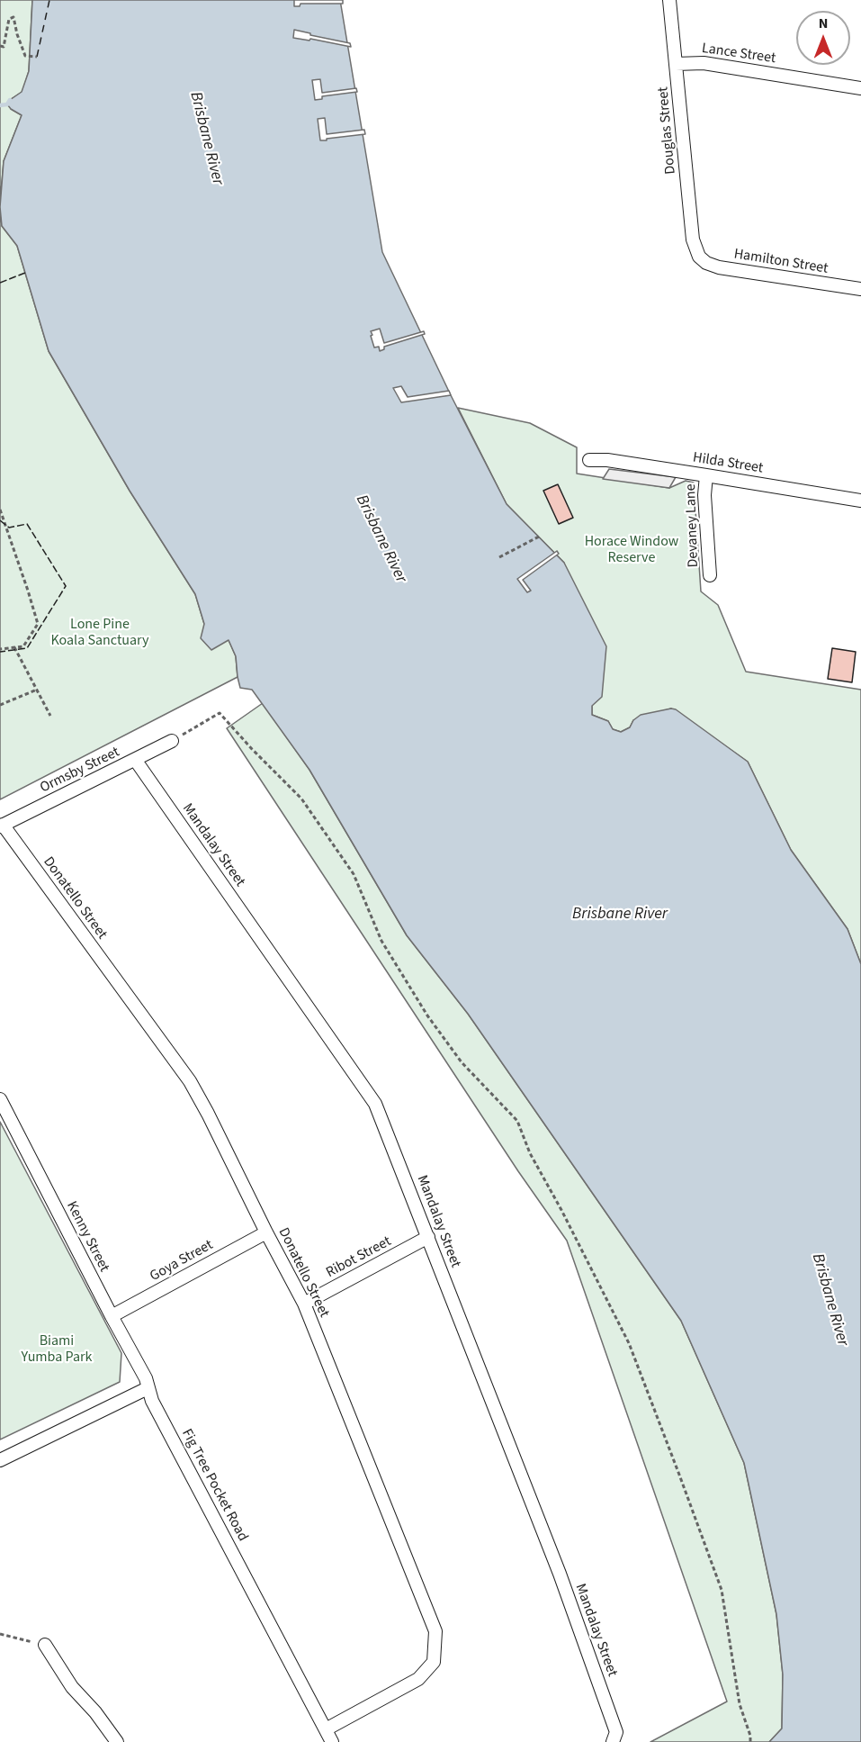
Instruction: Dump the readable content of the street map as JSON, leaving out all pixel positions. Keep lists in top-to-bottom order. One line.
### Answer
{"streets":{"street":["Lance Street","Douglas Street","Hamilton Street","Hilda Street","Devaney Lane","Ormsby Street","Mandalay Street","Donatello Street","Kenny Street","Ribot Street","Goya Street","Fig Tree Pocket Road"]},"crossings":[["Lance Street","Douglas Street"],["Douglas Street","Hamilton Street"],["Hilda Street","Devaney Lane"],["Ormsby Street","Mandalay Street"],["Ormsby Street","Donatello Street"],["Mandalay Street","Ribot Street"],["Donatello Street","Ribot Street"],["Donatello Street","Goya Street"],["Donatello Street","Fig Tree Pocket Road"],["Kenny Street","Goya Street"],["Kenny Street","Fig Tree Pocket Road"]],"water":["Brisbane River"],"parks":["Horace Window Reserve","Lone Pine Koala Sanctuary","Biami Yumba Park"],"north":"top"}
